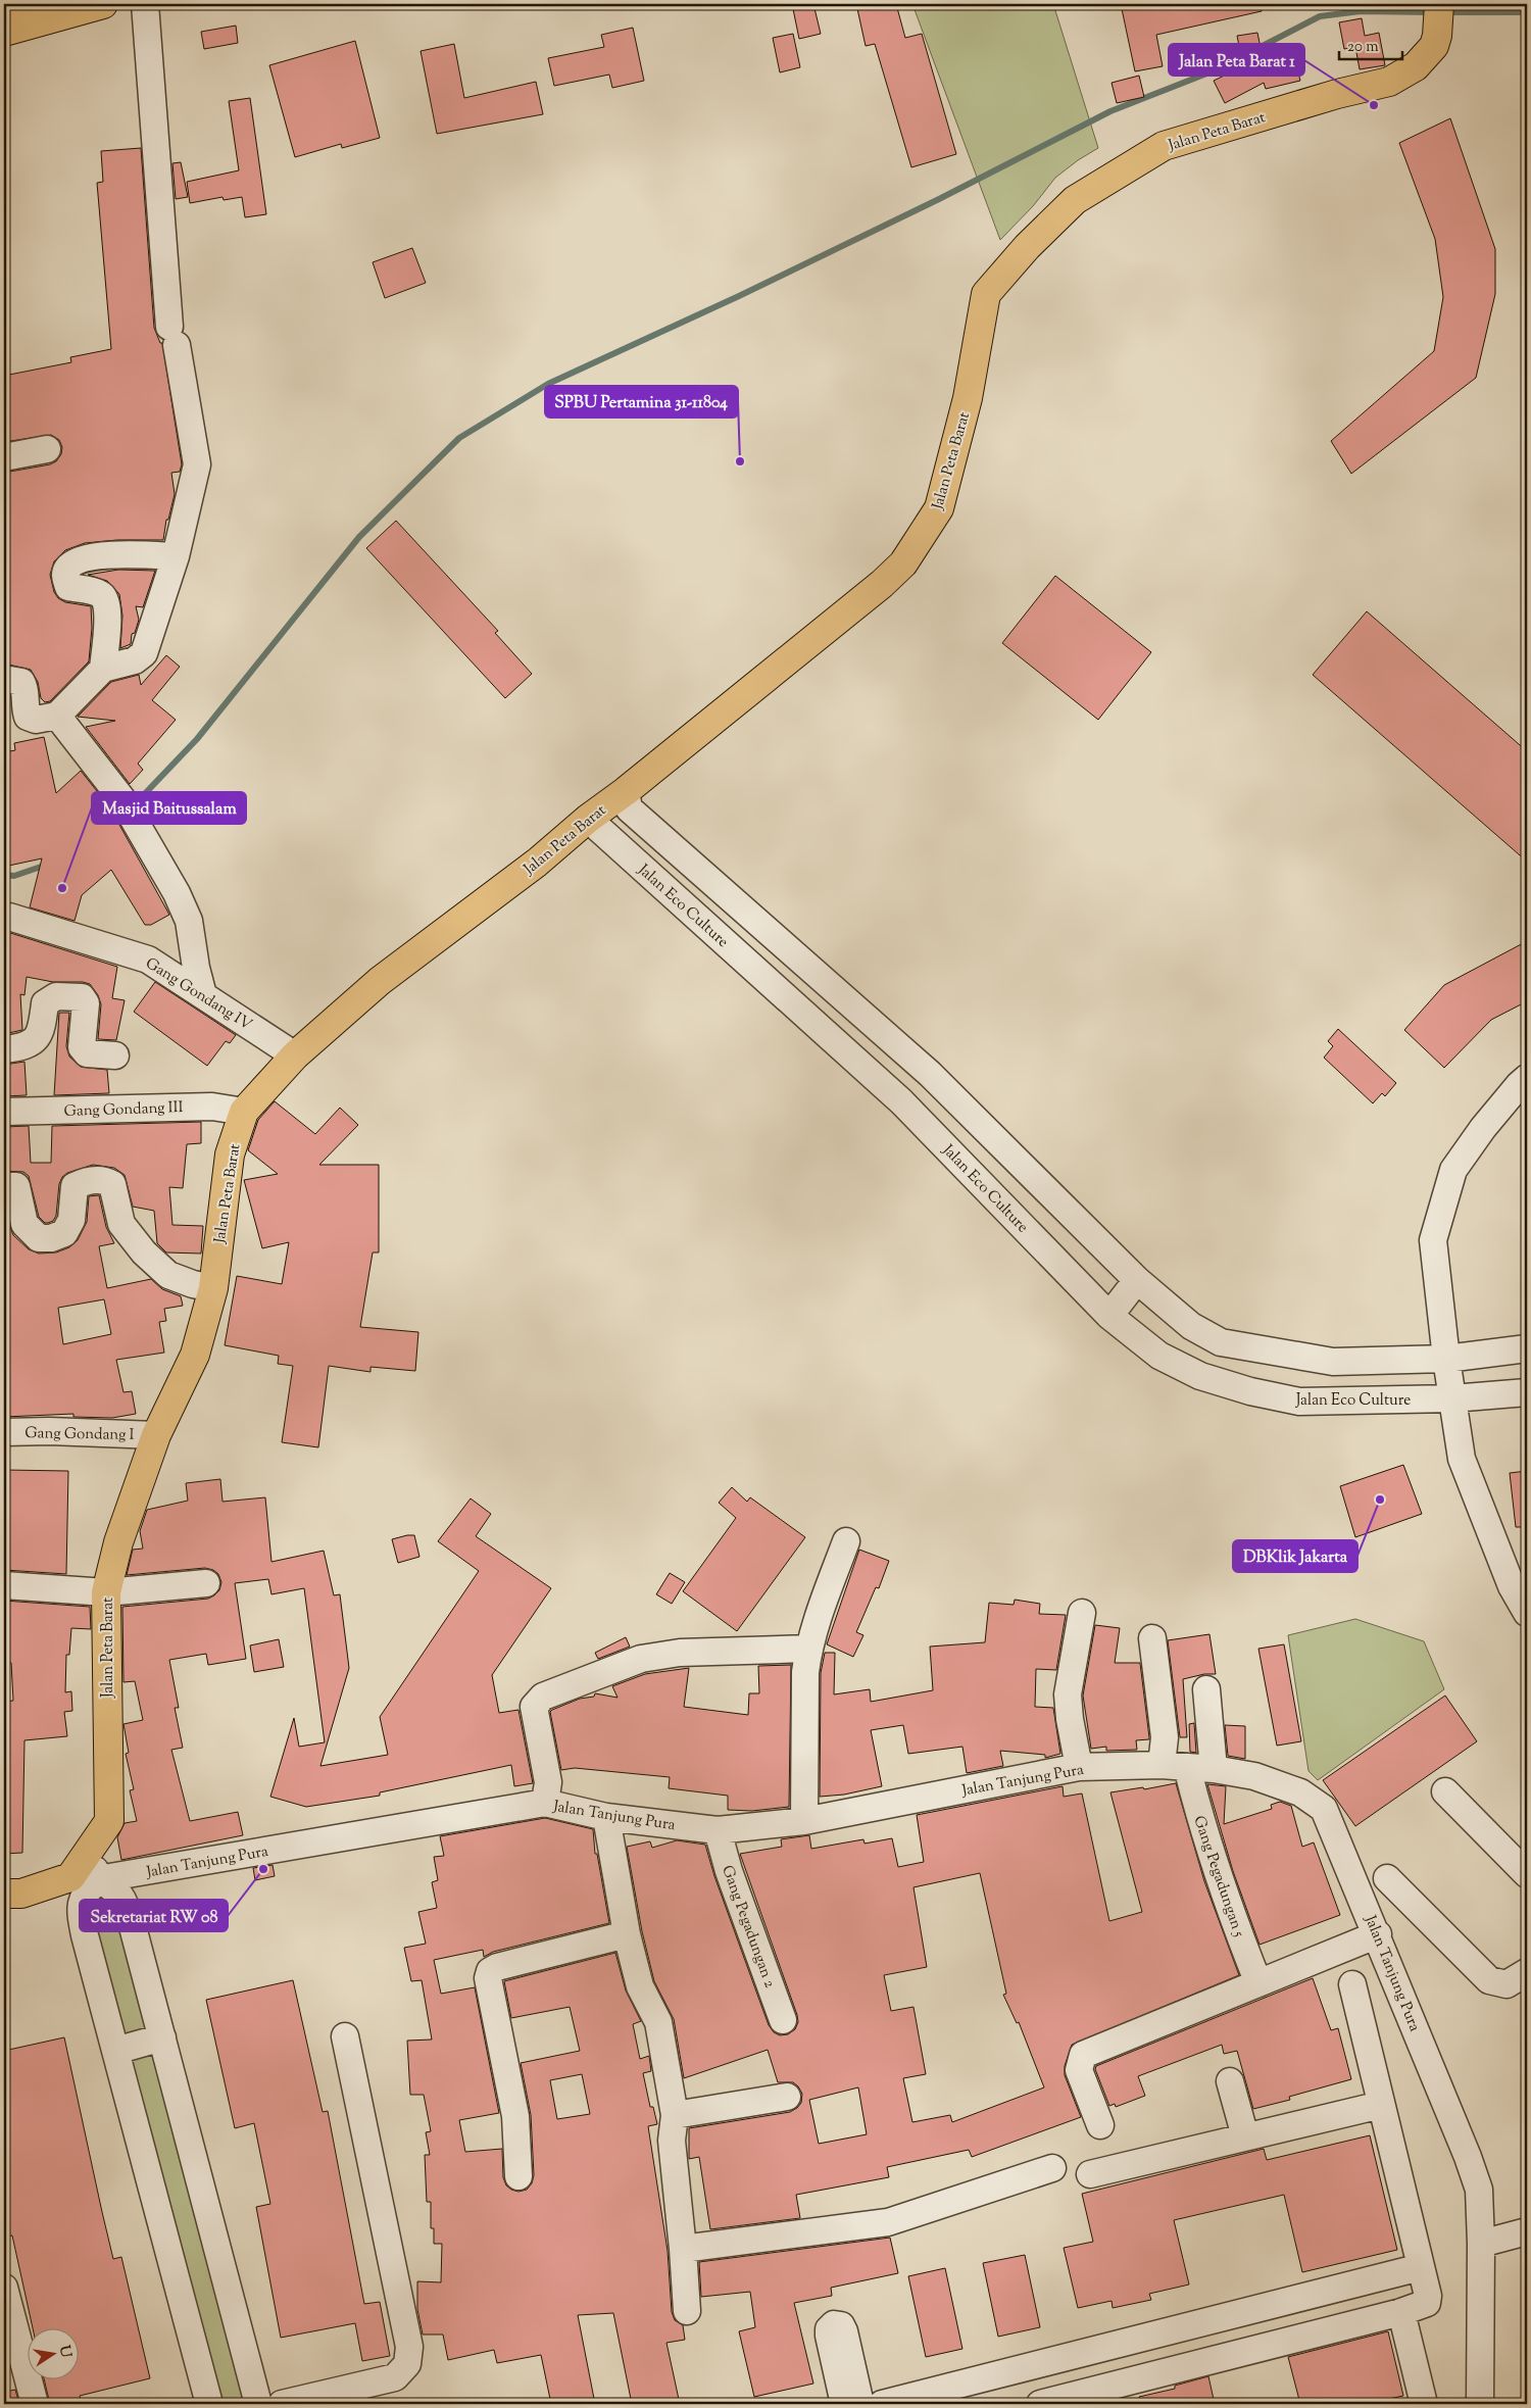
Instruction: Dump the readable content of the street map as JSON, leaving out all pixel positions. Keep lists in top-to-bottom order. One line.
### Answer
{"streets":{"main road":["Jalan Peta Barat"],"street":["Jalan Eco Culture","Gang Gondang IV","Gang Gondang III","Gang Gondang I","Jalan Tanjung Pura","Gang Pegadungan 5","Gang Pegadungan 2"]},"crossings":[["Jalan Peta Barat","Jalan Eco Culture"],["Jalan Peta Barat","Gang Gondang IV"],["Jalan Peta Barat","Gang Gondang III"],["Jalan Peta Barat","Gang Gondang I"],["Jalan Tanjung Pura","Gang Pegadungan 5"],["Jalan Tanjung Pura","Gang Pegadungan 2"]],"places":["Jalan Peta Barat 1","SPBU Pertamina 31-11804","Masjid Baitussalam","DBKlik Jakarta","Sekretariat RW 08"],"scale_bar":"20 m","north":"right"}
